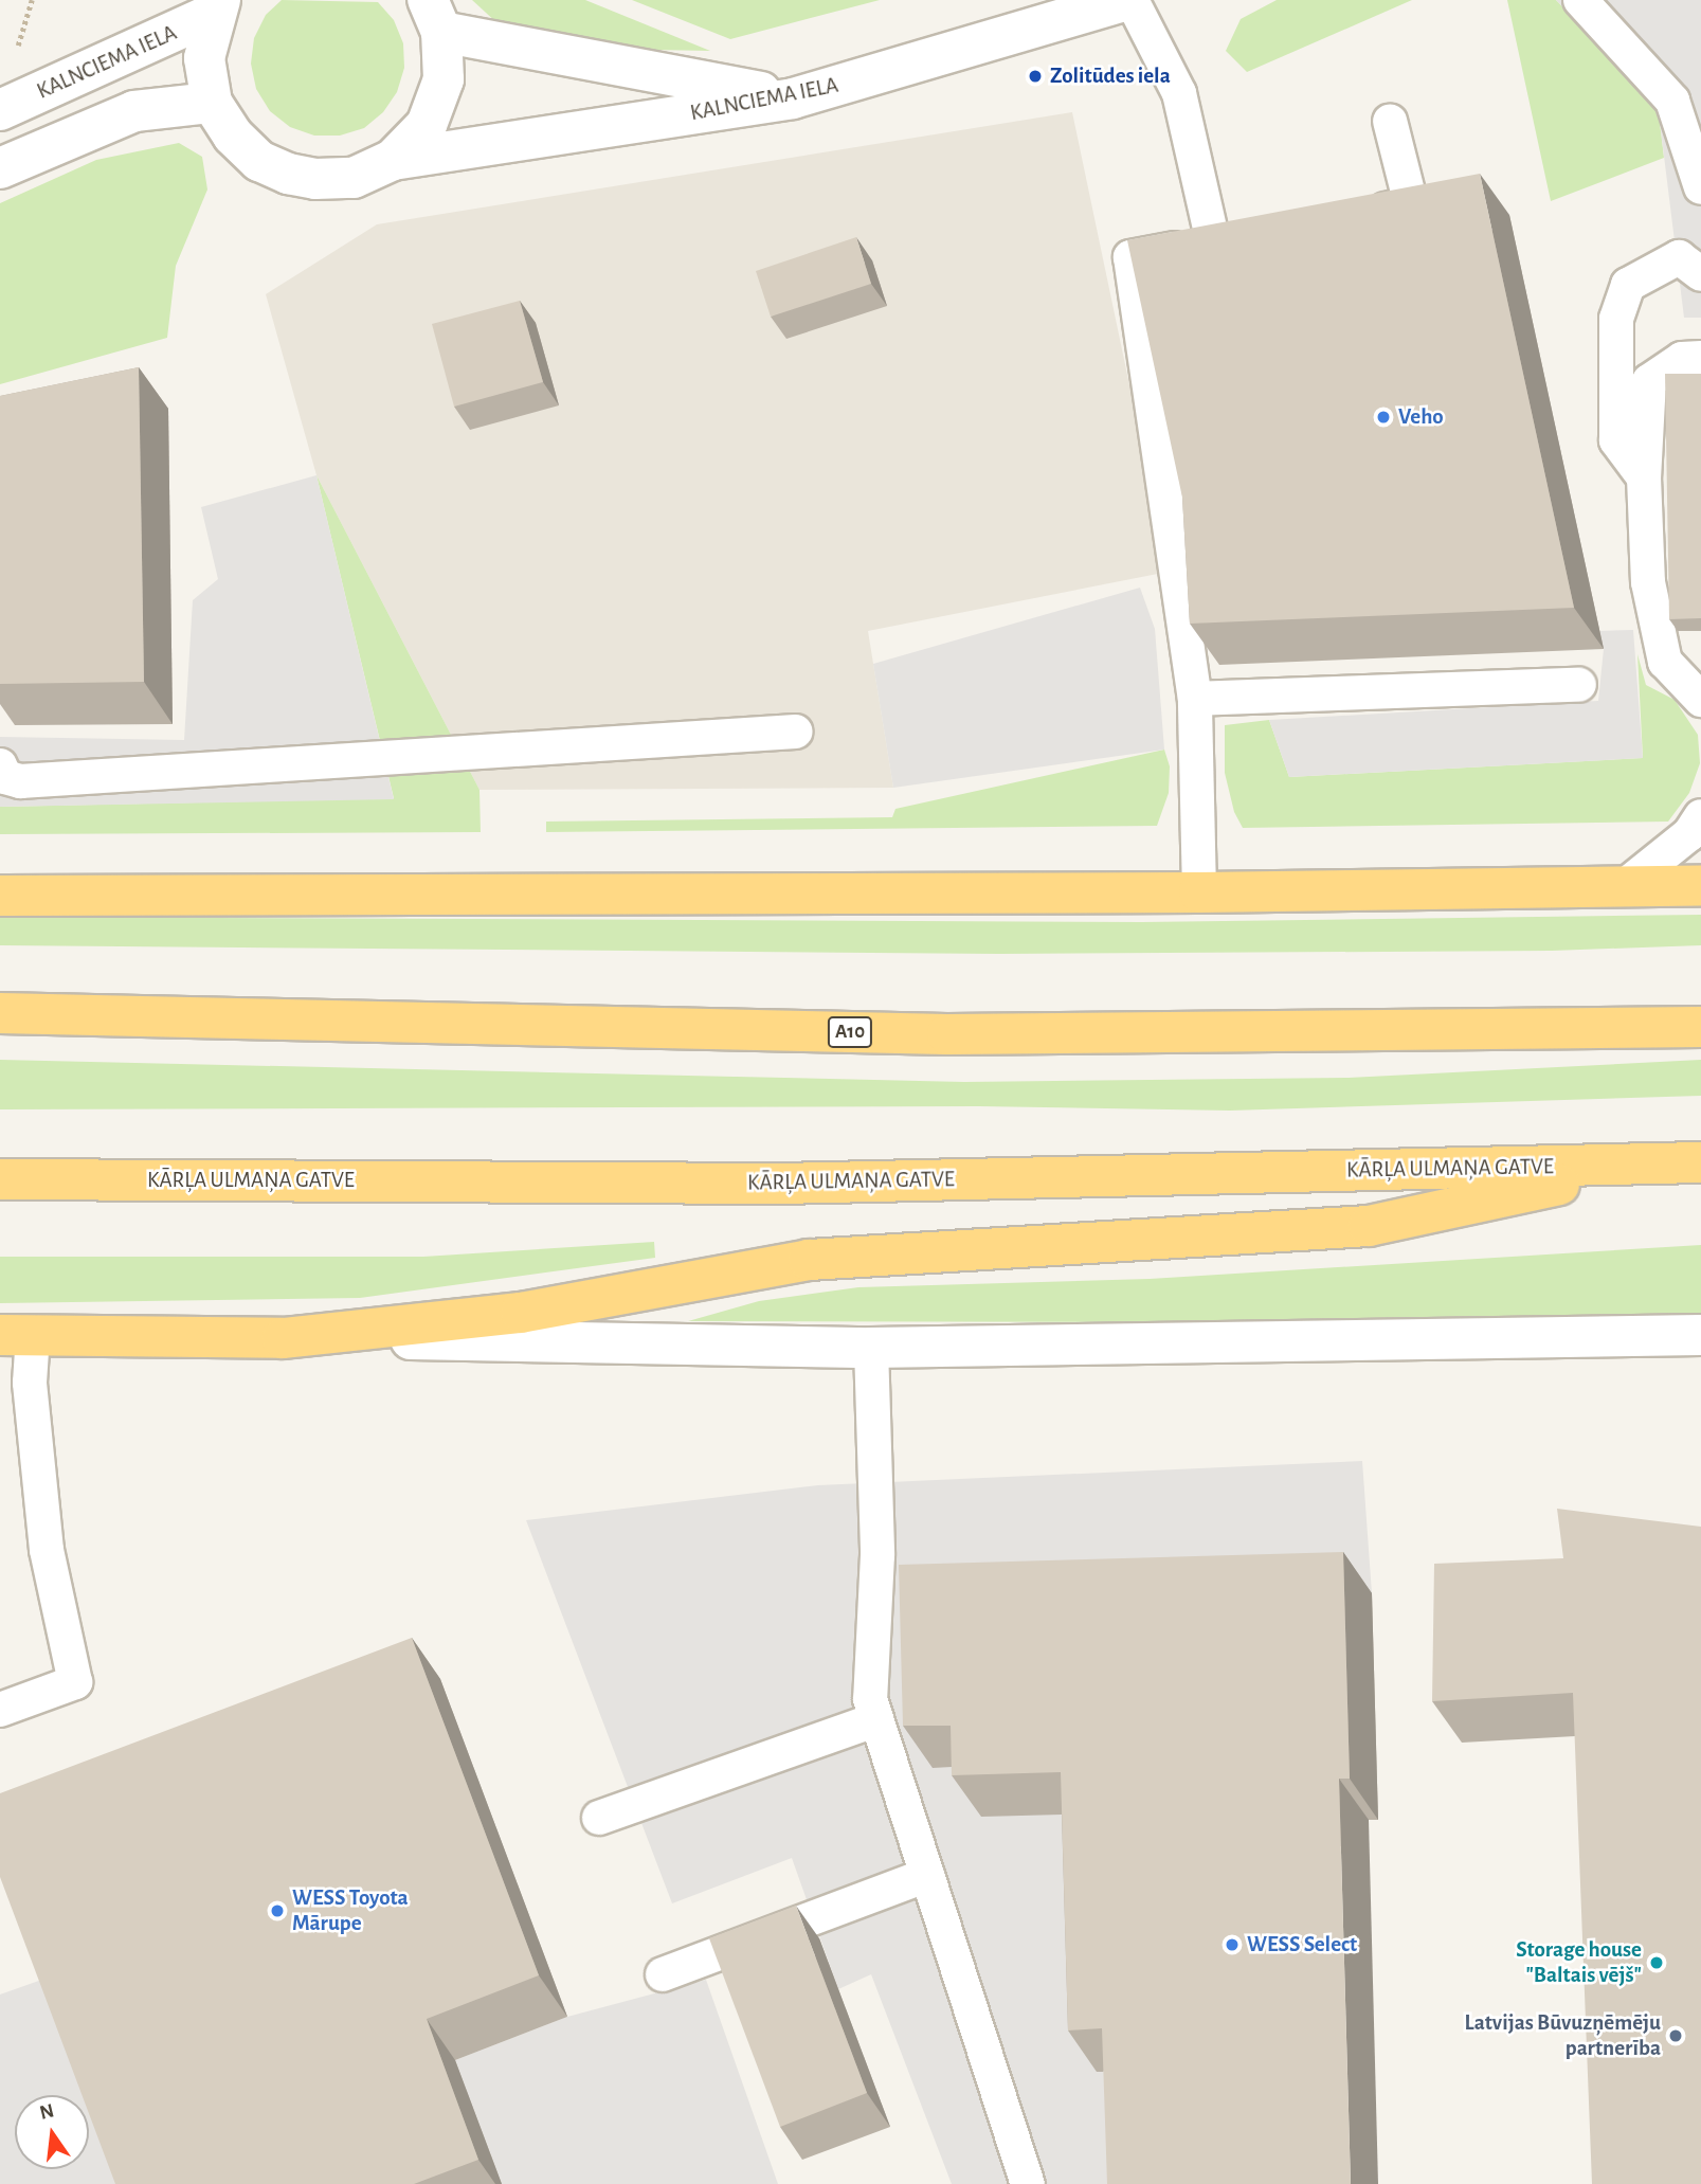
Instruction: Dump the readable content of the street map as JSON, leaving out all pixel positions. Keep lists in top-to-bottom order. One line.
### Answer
{"streets":{"highway":["A10","KĀRĻA ULMAŅA GATVE"],"street":["KALNCIEMA IELA"]},"places":["Zolitūdes iela","Veho","WESS Toyota Mārupe","WESS Select","Storage house \"Baltais vējš\"","Latvijas Būvuzņēmēju partnerība"],"north":"top"}
